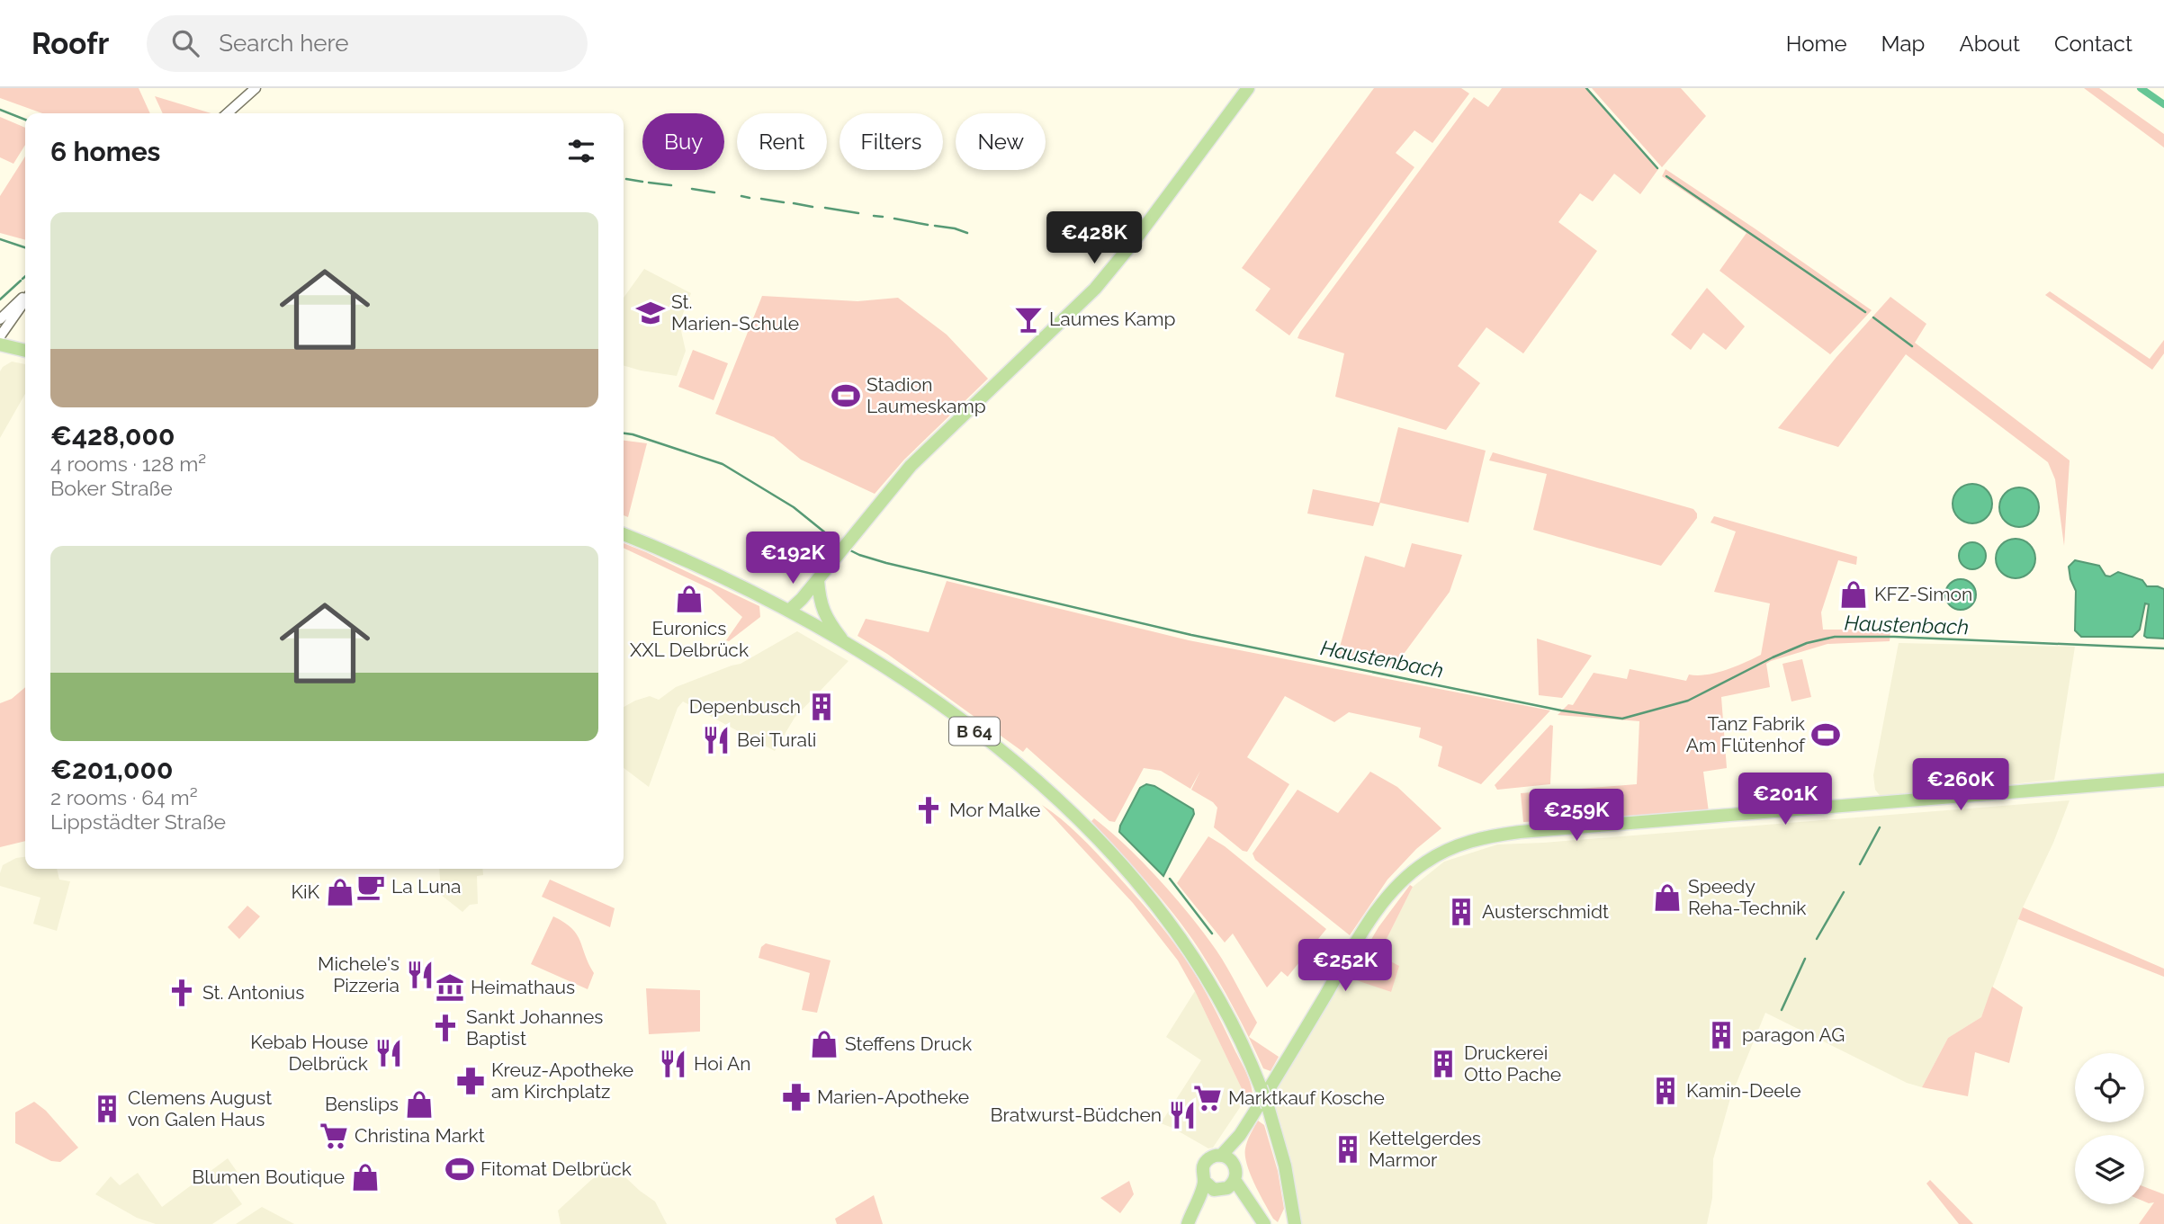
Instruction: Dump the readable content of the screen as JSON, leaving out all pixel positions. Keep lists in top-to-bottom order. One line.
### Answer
{"streets":{"main road":["B 64"]},"water":["Haustenbach"],"places":{"school or university":["St. Marien-Schule"],"bar":["Laumes Kamp"],"sports":["Stadion Laumeskamp","Tanz Fabrik Am Flütenhof","Fitomat Delbrück"],"shop":["KFZ-Simon","Euronics XXL Delbrück","KiK","Speedy Reha-Technik","Steffens Druck","Benslips","Blumen Boutique"],"building":["Depenbusch","Austerschmidt","paragon AG","Druckerei Otto Pache","Kamin-Deele","Clemens August von Galen Haus","Kettelgerdes Marmor"],"restaurant":["Bei Turali","Michele's Pizzeria","Kebab House Delbrück","Hoi An","Bratwurst-Büdchen"],"church":["Mor Malke","St. Antonius","Sankt Johannes Baptist"],"cafe":["La Luna"],"museum":["Heimathaus"],"pharmacy":["Kreuz-Apotheke am Kirchplatz","Marien-Apotheke"],"supermarket":["Marktkauf Kosche","Christina Markt"]},"page":{"header":"Roofr","search":"Search here","nav":["Home","Map","About","Contact"],"chip":["Buy","Rent","Filters","New"],"heading":"6 homes","list":[{"name":"€428,000","note":"4 rooms · 128 m² · Boker Straße"},{"name":"€201,000","note":"2 rooms · 64 m² · Lippstädter Straße"}],"price":["€428K","€192K","€260K","€201K","€259K","€252K"]}}
